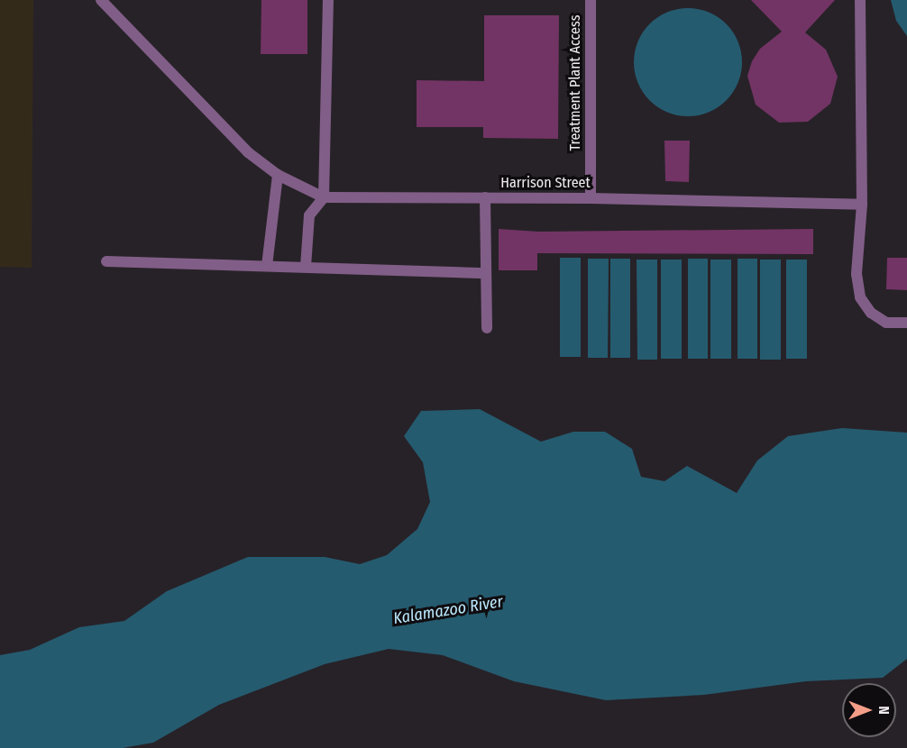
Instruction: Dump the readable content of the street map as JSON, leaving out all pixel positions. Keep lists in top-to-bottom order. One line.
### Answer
{"streets":{"lane":["Treatment Plant Access","Harrison Street"]},"crossings":[["Treatment Plant Access","Harrison Street"]],"water":["Kalamazoo River"],"north":"right"}
